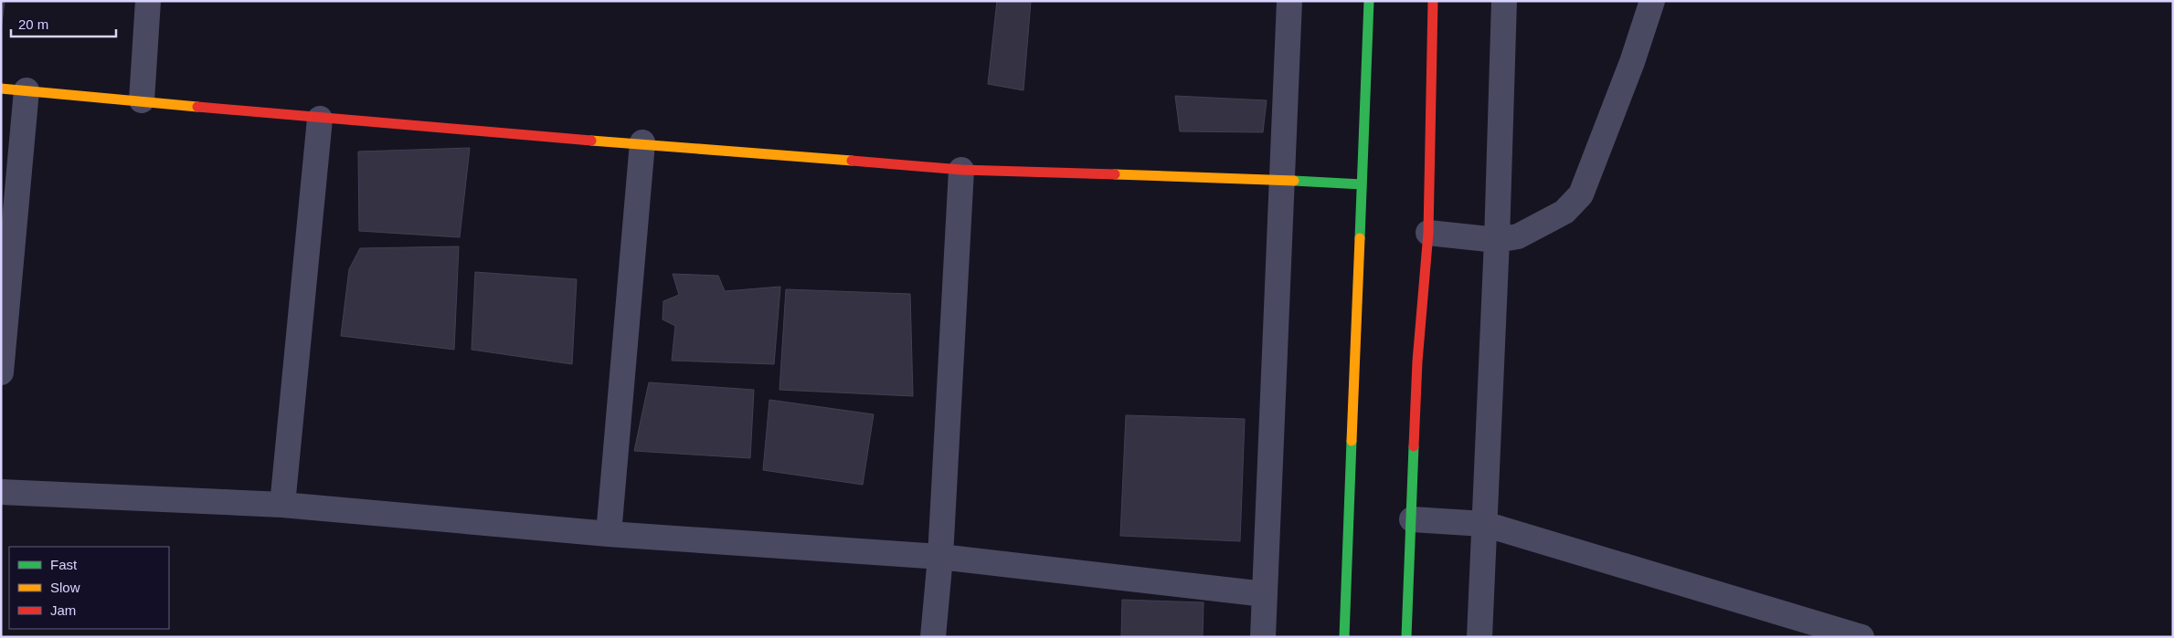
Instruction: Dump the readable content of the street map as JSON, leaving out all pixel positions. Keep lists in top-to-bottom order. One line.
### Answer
{"legend":["Fast","Slow","Jam"],"scale_bar":"20 m"}
